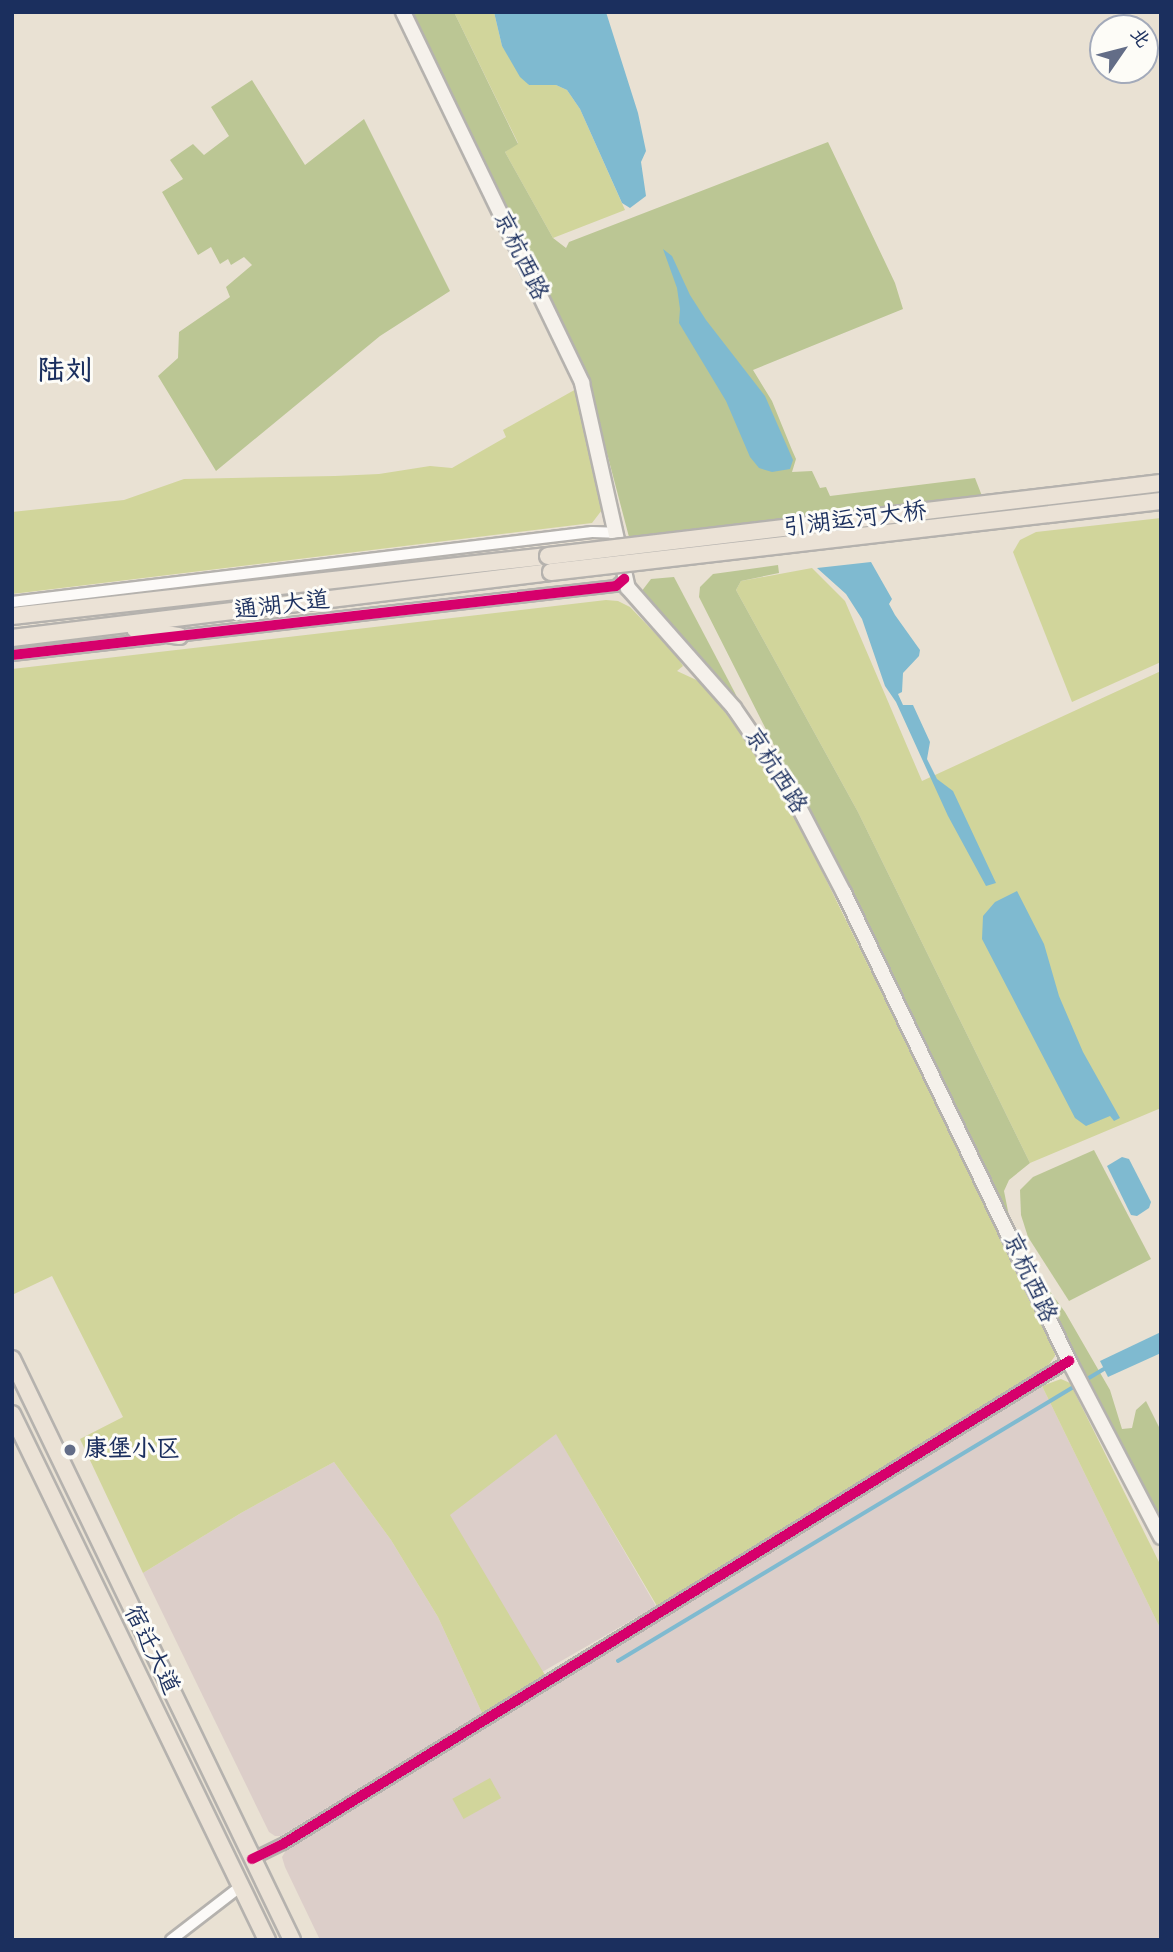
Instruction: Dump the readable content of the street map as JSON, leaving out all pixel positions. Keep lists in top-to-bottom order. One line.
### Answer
{"streets":{"main road":["京杭西路","引湖运河大桥","通湖大道","宿迁大道"]},"crossings":[["引湖运河大桥","通湖大道"]],"districts":["陆刘"],"places":["康堡小区"],"north":"top right"}
